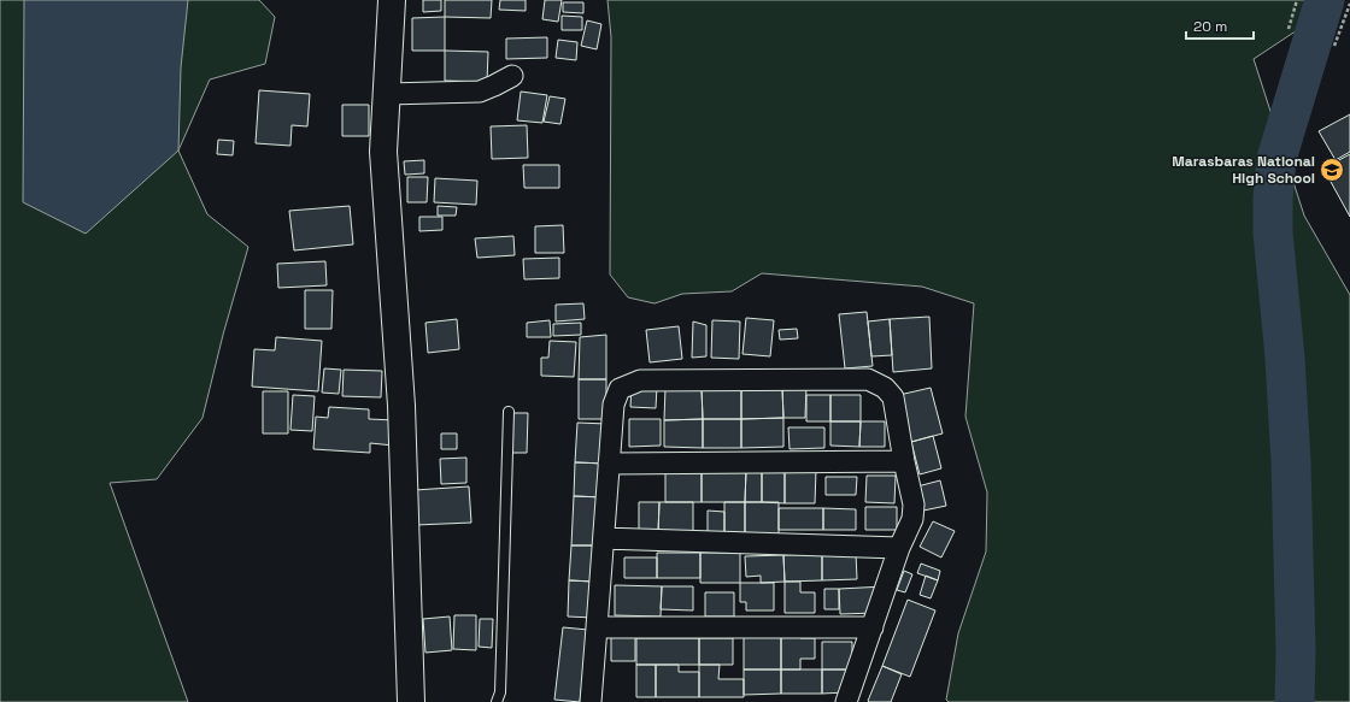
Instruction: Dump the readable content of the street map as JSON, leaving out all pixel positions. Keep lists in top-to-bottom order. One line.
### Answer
{"places":{"school or university":["Marasbaras National High School"]},"scale_bar":"20 m"}
